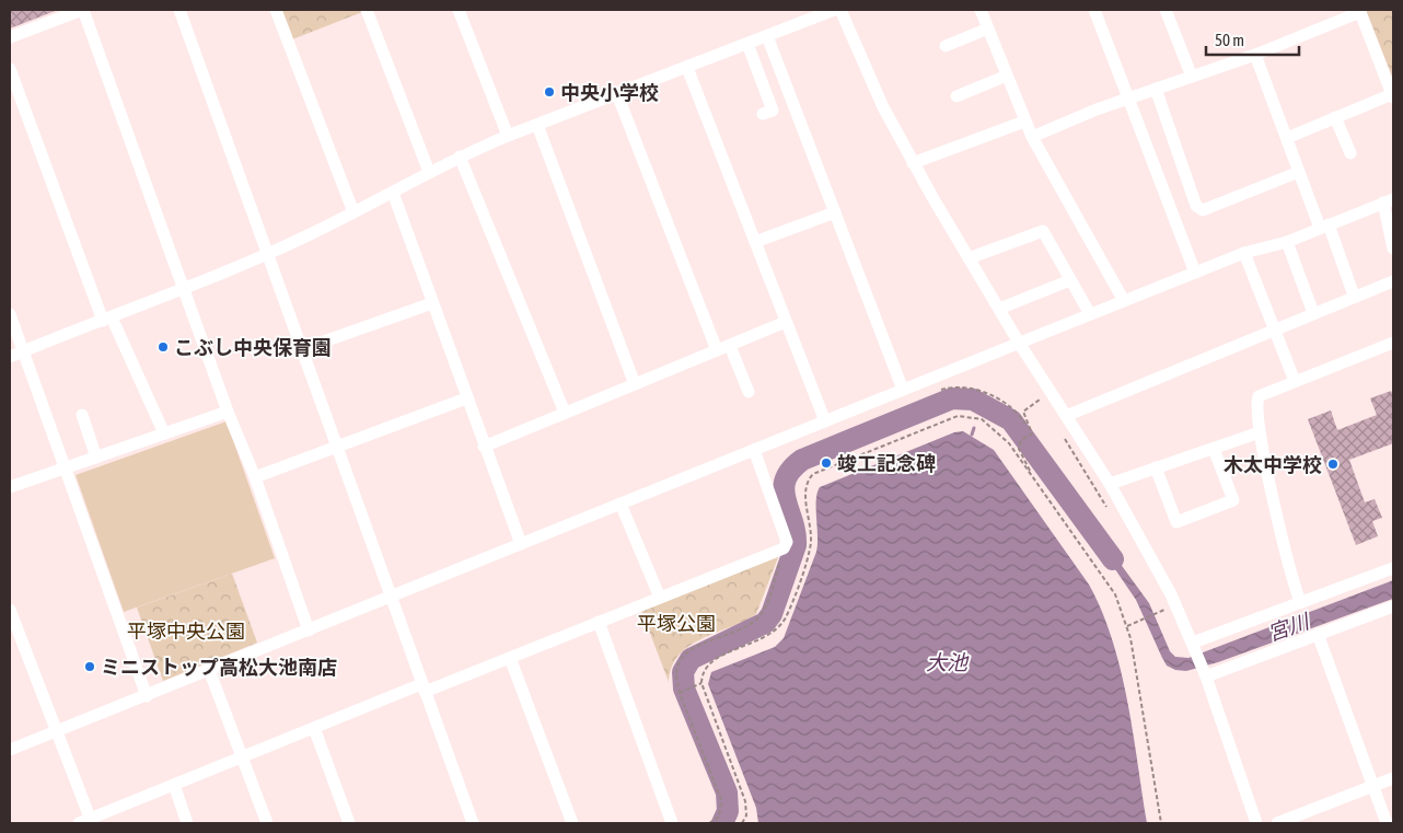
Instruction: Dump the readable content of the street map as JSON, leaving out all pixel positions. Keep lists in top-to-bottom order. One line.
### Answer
{"water":["宮川","大池"],"parks":["平塚公園","平塚中央公園"],"places":["中央小学校","こぶし中央保育園","竣工記念碑","木太中学校","ミニストップ高松大池南店"],"scale_bar":"50 m"}
